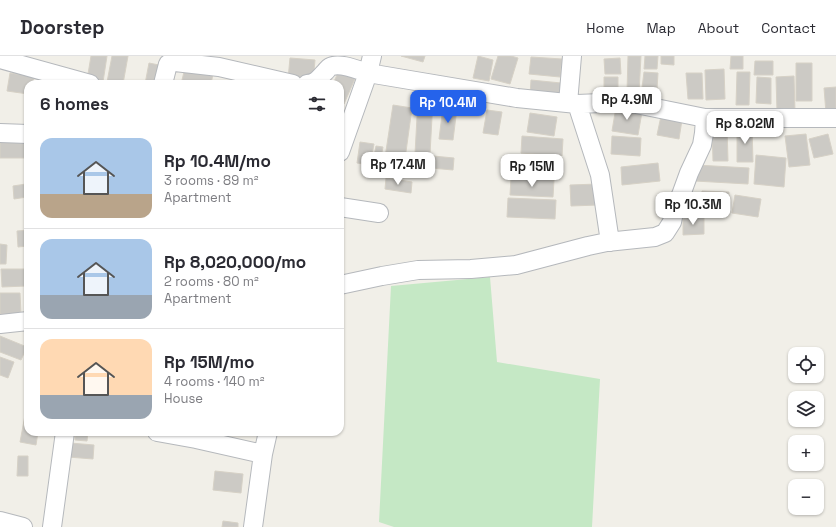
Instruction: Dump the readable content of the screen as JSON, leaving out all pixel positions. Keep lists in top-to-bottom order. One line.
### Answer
{"page":{"header":"Doorstep","nav":["Home","Map","About","Contact"],"heading":"6 homes","price":["Rp 4.9M","Rp 10.4M","Rp 8.02M","Rp 17.4M","Rp 15M","Rp 10.3M"],"list":[{"name":"Rp 10.4M/mo","note":"3 rooms · 89 m² · Apartment"},{"name":"Rp 8,020,000/mo","note":"2 rooms · 80 m² · Apartment"},{"name":"Rp 15M/mo","note":"4 rooms · 140 m² · House"}],"map_buttons":["+","−"]}}
